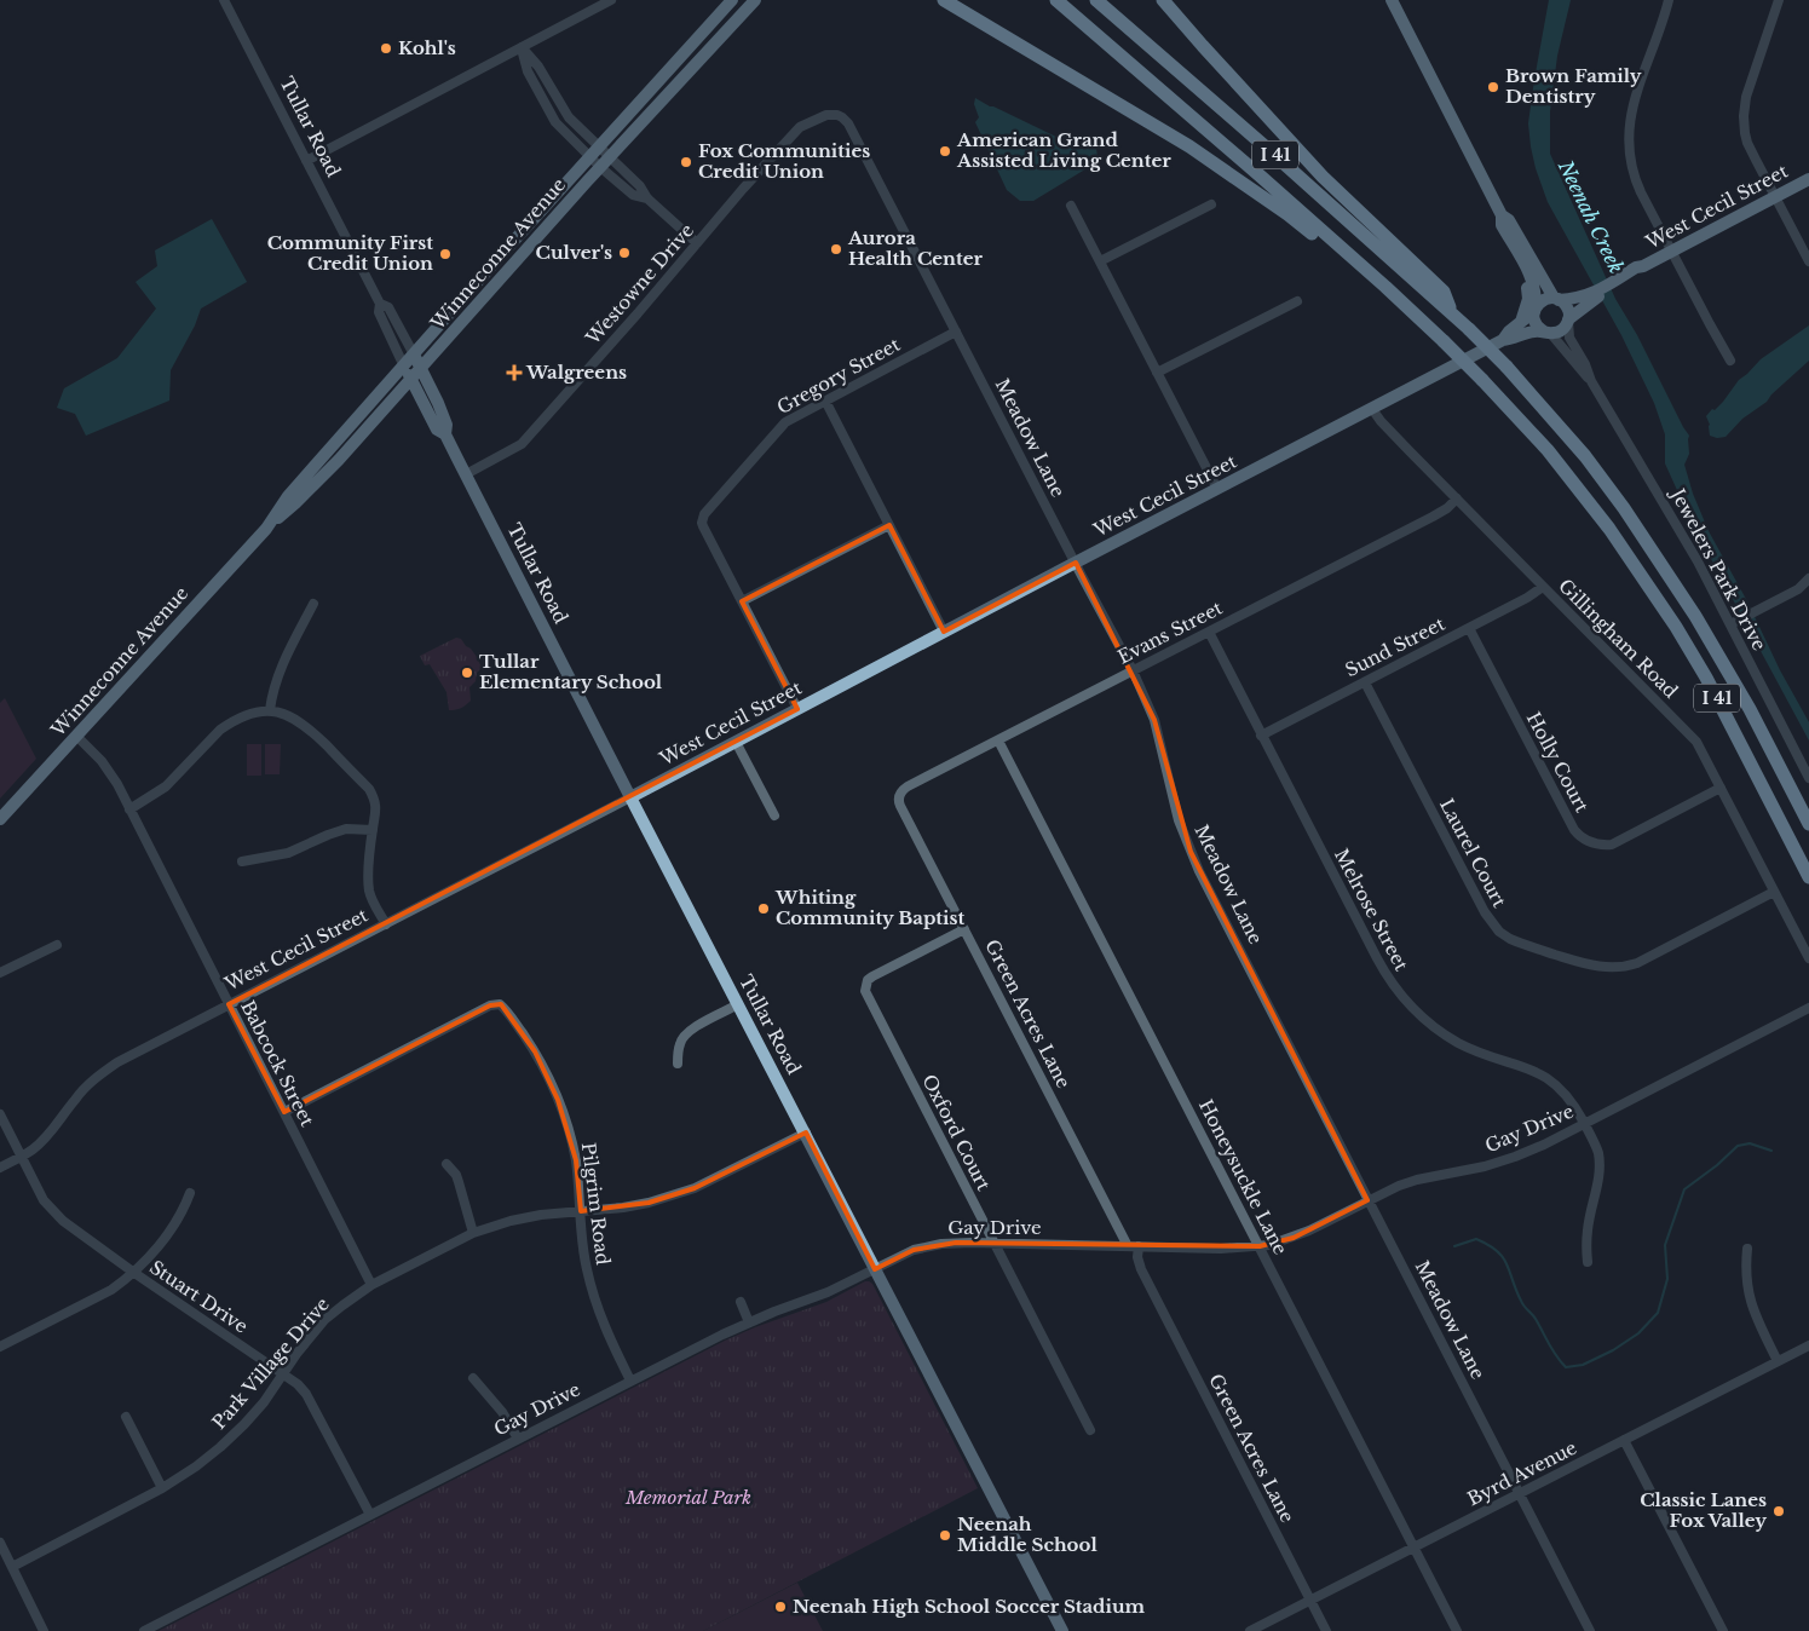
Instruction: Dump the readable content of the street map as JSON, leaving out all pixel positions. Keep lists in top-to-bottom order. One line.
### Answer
{"streets":{"highway":["I 41"],"main road":["Tullar Road","West Cecil Street","Winneconne Avenue"],"street":["Westowne Drive","Gregory Street","Meadow Lane","Jewelers Park Drive","Evans Street","Gillingham Road","Sund Street","Holly Court","Laurel Court","Melrose Street","Green Acres Lane","Babcock Street","Gay Drive","Oxford Court","Honeysuckle Lane","Pilgrim Road","Stuart Drive","Park Village Drive","Byrd Avenue"]},"crossings":[["Tullar Road","West Cecil Street"],["Tullar Road","Winneconne Avenue"],["Tullar Road","Westowne Drive"],["Tullar Road","Gay Drive"],["Tullar Road","Park Village Drive"],["West Cecil Street","Meadow Lane"],["West Cecil Street","Jewelers Park Drive"],["West Cecil Street","Gillingham Road"],["West Cecil Street","Babcock Street"],["West Cecil Street","Stuart Drive"],["Winneconne Avenue","Babcock Street"],["Westowne Drive","Meadow Lane"],["Gregory Street","Meadow Lane"],["Meadow Lane","Evans Street"],["Meadow Lane","Gay Drive"],["Meadow Lane","Byrd Avenue"],["Evans Street","Gillingham Road"],["Evans Street","Melrose Street"],["Evans Street","Green Acres Lane"],["Evans Street","Honeysuckle Lane"],["Gillingham Road","Sund Street"],["Gillingham Road","Holly Court"],["Gillingham Road","Laurel Court"],["Sund Street","Holly Court"],["Sund Street","Laurel Court"],["Sund Street","Melrose Street"],["Melrose Street","Gay Drive"],["Green Acres Lane","Gay Drive"],["Green Acres Lane","Oxford Court"],["Green Acres Lane","Byrd Avenue"],["Babcock Street","Pilgrim Road"],["Babcock Street","Park Village Drive"],["Gay Drive","Oxford Court"],["Gay Drive","Honeysuckle Lane"],["Gay Drive","Pilgrim Road"],["Gay Drive","Stuart Drive"],["Honeysuckle Lane","Byrd Avenue"],["Pilgrim Road","Park Village Drive"],["Stuart Drive","Park Village Drive"]],"water":["Neenah Creek"],"parks":["Memorial Park"],"places":{"other":["Kohl's","Brown Family Dentistry","American Grand Assisted Living Center","Fox Communities Credit Union","Aurora Health Center","Culver's","Community First Credit Union","Tullar Elementary School","Whiting Community Baptist","Classic Lanes Fox Valley","Neenah Middle School","Neenah High School Soccer Stadium"],"health":["Walgreens"]}}
